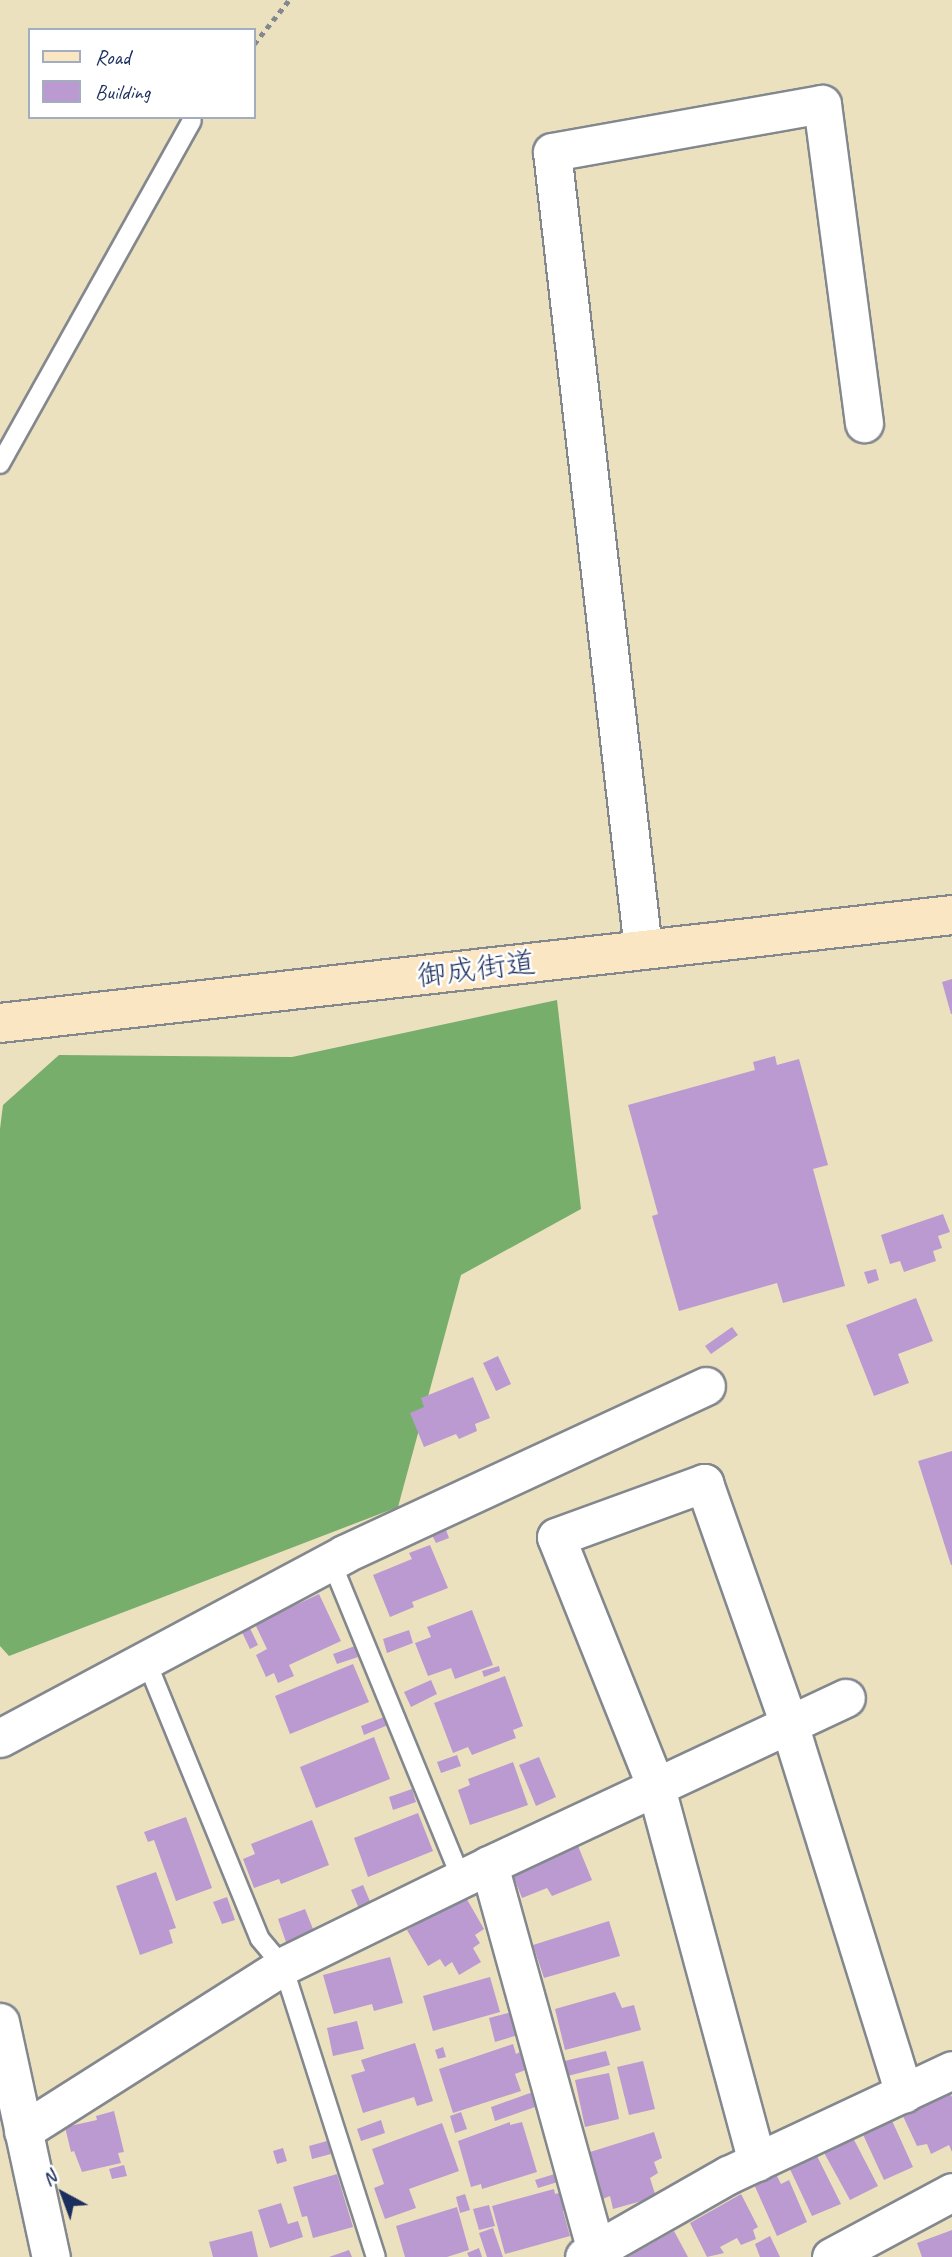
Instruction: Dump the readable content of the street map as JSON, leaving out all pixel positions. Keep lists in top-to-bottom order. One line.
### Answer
{"streets":{"street":["御成街道"]},"legend":["Road","Building"],"north":"top left"}
